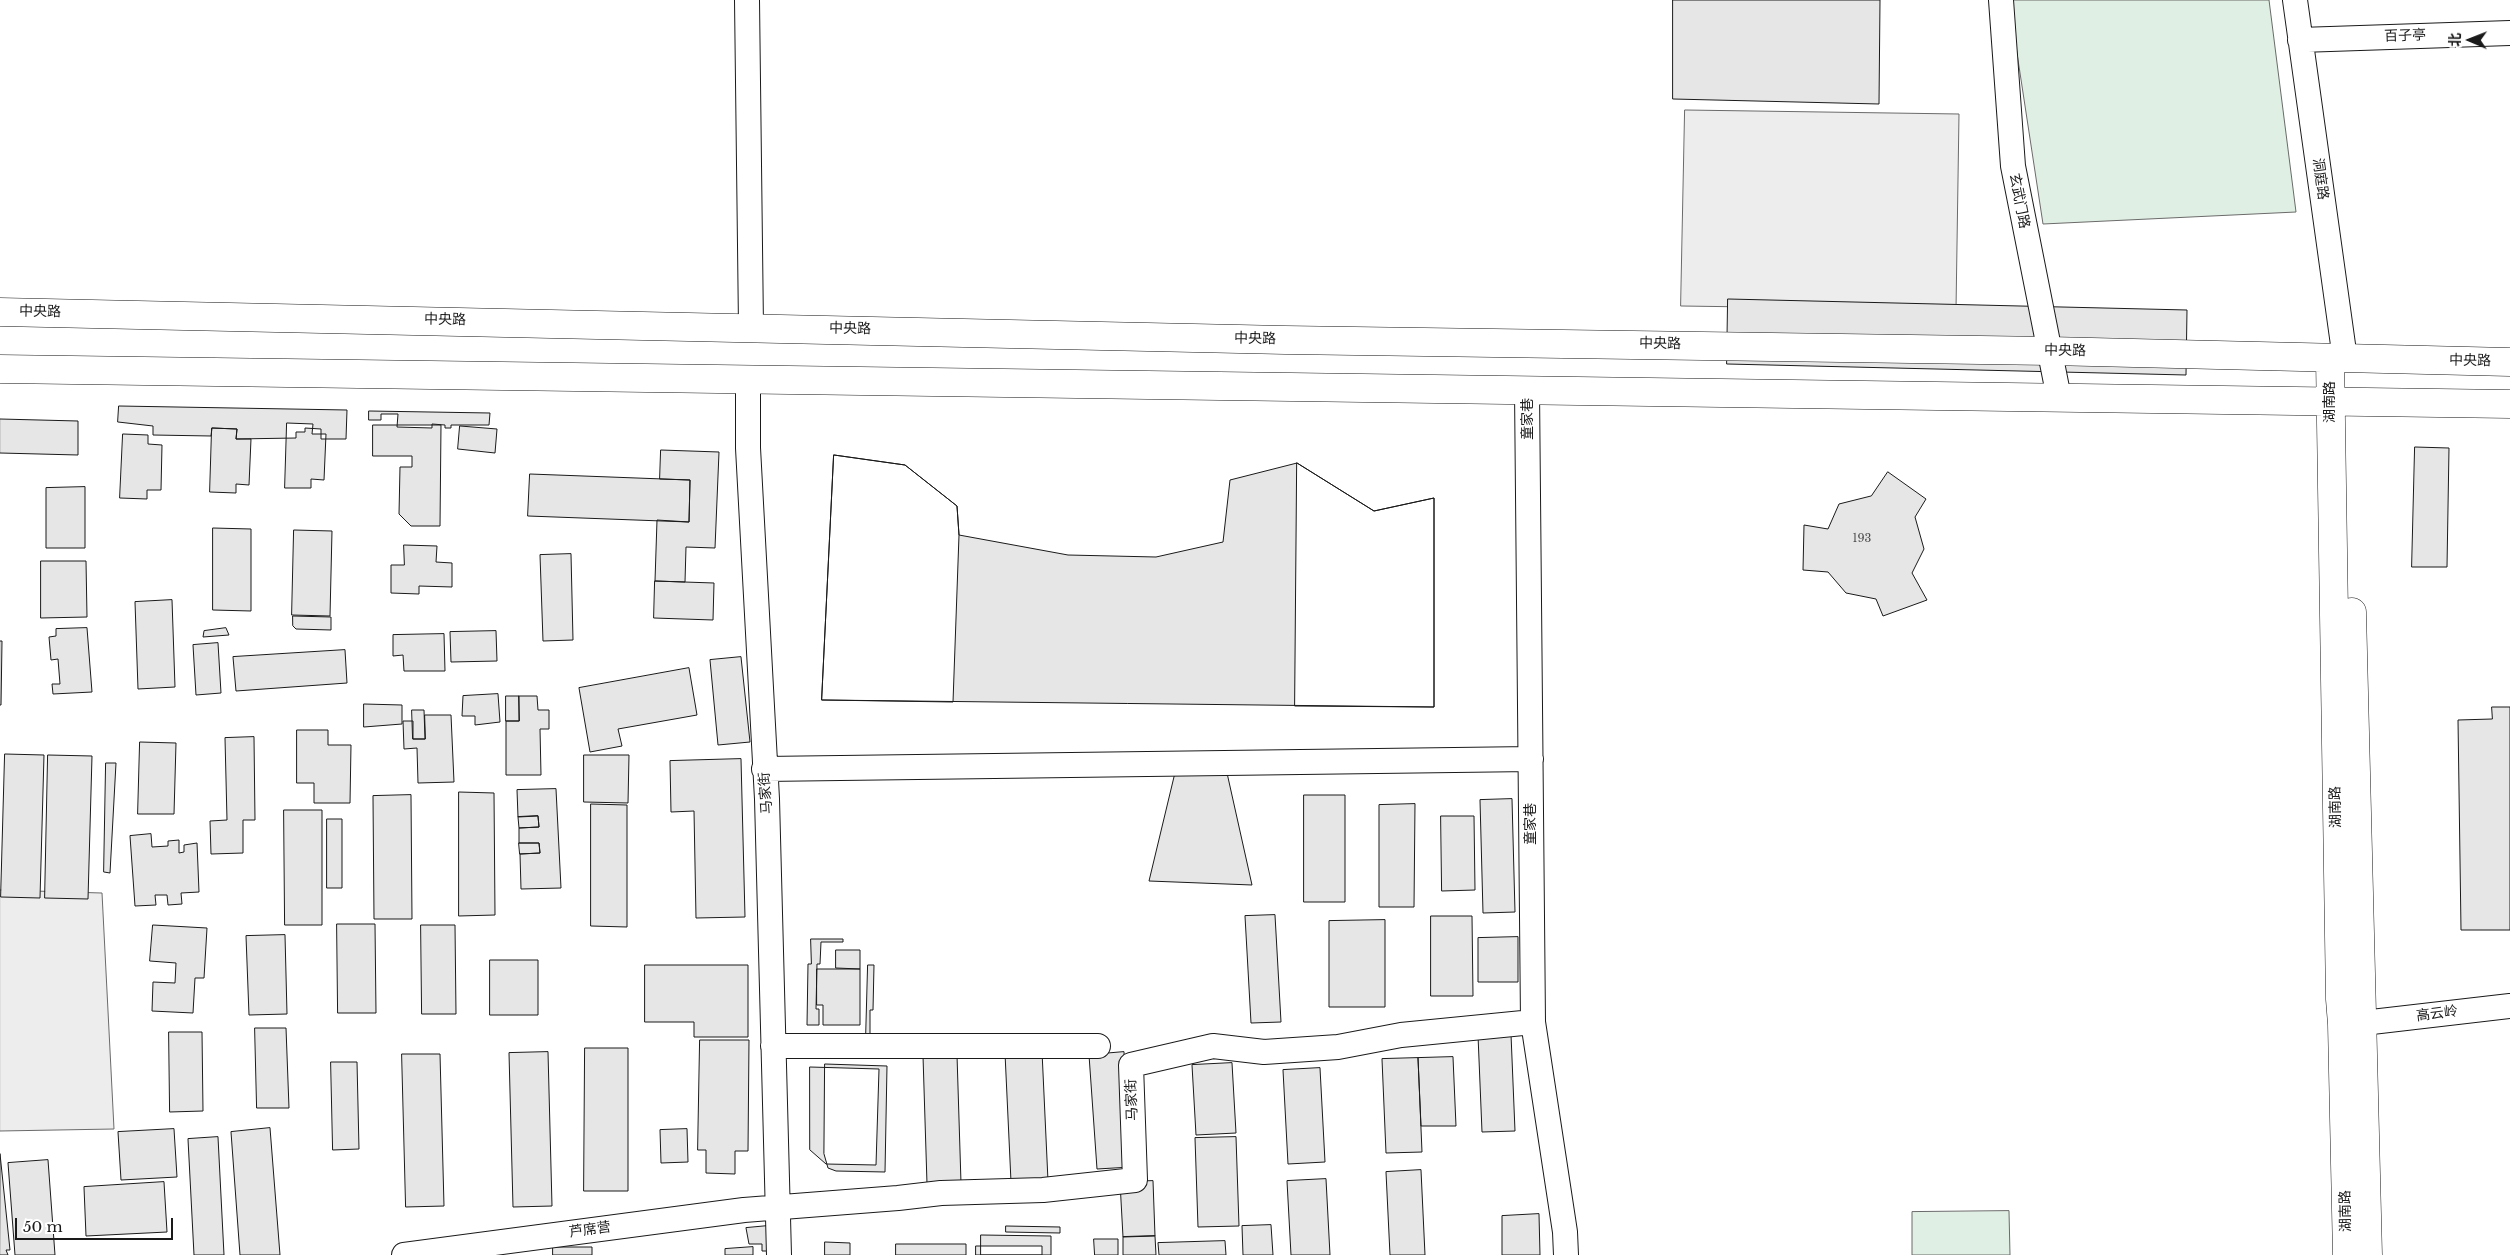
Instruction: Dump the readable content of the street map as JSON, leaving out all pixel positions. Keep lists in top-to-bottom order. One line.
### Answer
{"streets":{"main road":["中央路","湖南路"],"street":["百子亭","洞庭路","玄武门路","童家巷","马家街","高云岭","芦席营"]},"crossings":[["百子亭","洞庭路"],["洞庭路","中央路"],["洞庭路","湖南路"],["玄武门路","中央路"],["中央路","湖南路"],["湖南路","高云岭"],["童家巷","马家街"],["马家街","芦席营"]],"house_numbers":["193"],"scale_bar":"50 m","north":"left"}
